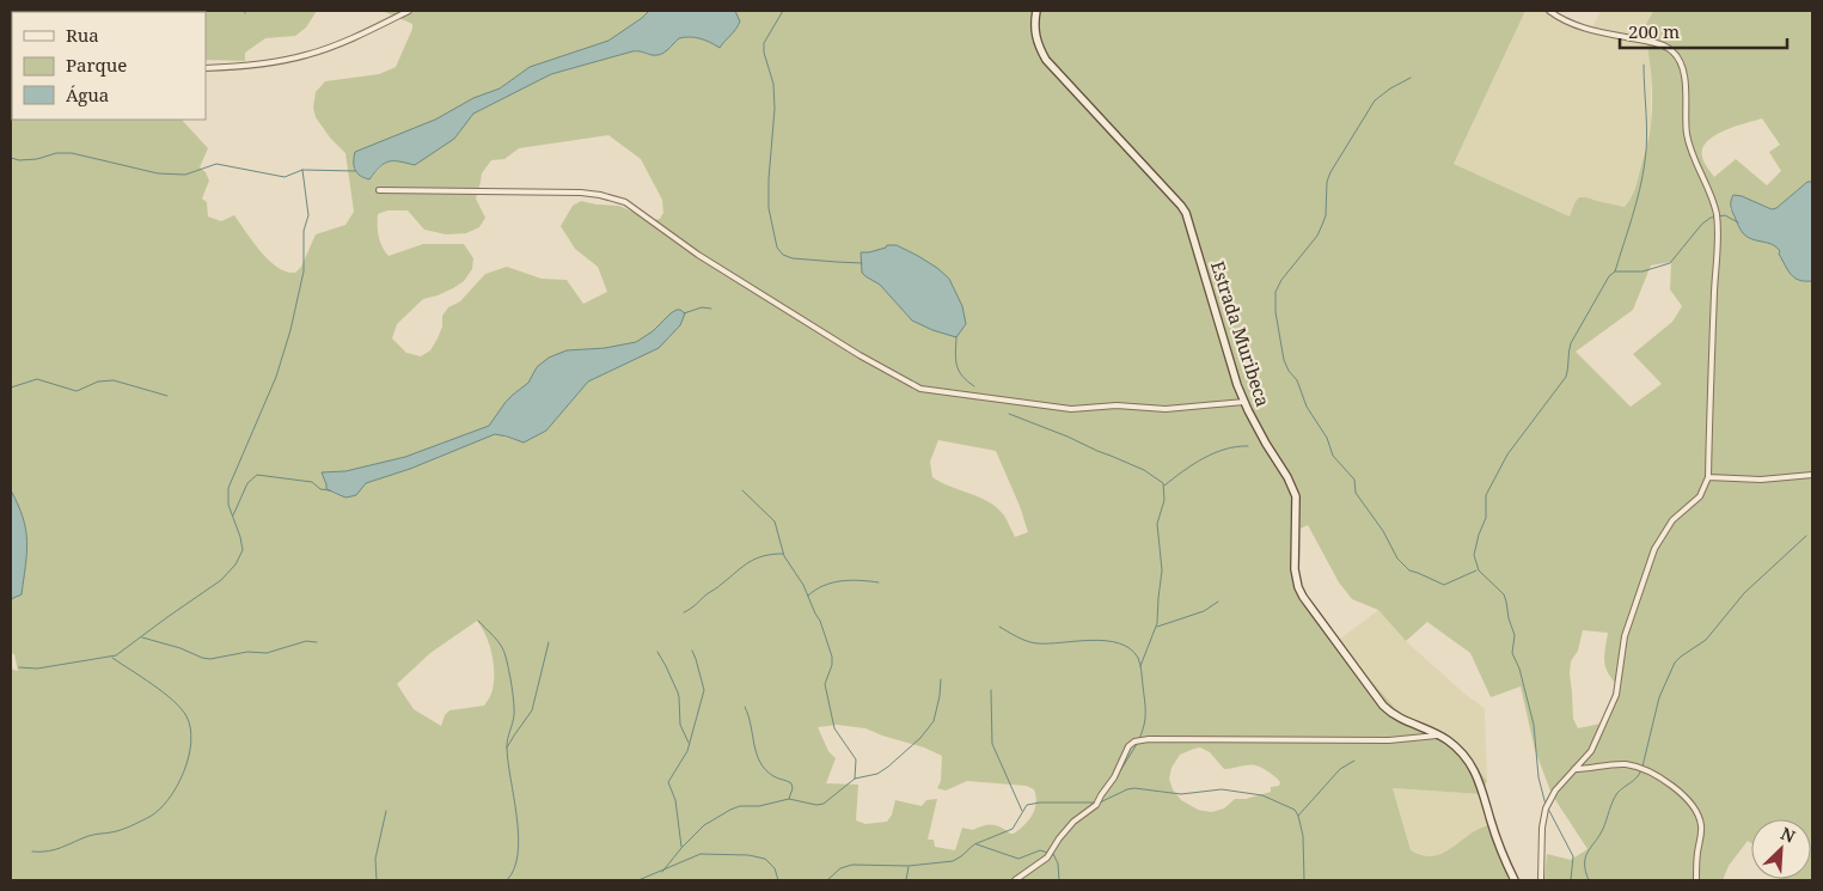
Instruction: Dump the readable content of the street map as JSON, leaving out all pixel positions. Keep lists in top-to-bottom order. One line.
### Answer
{"streets":{"street":["Estrada Muribeca"]},"legend":["Rua","Parque","Água"],"scale_bar":"200 m","north":"top right"}
